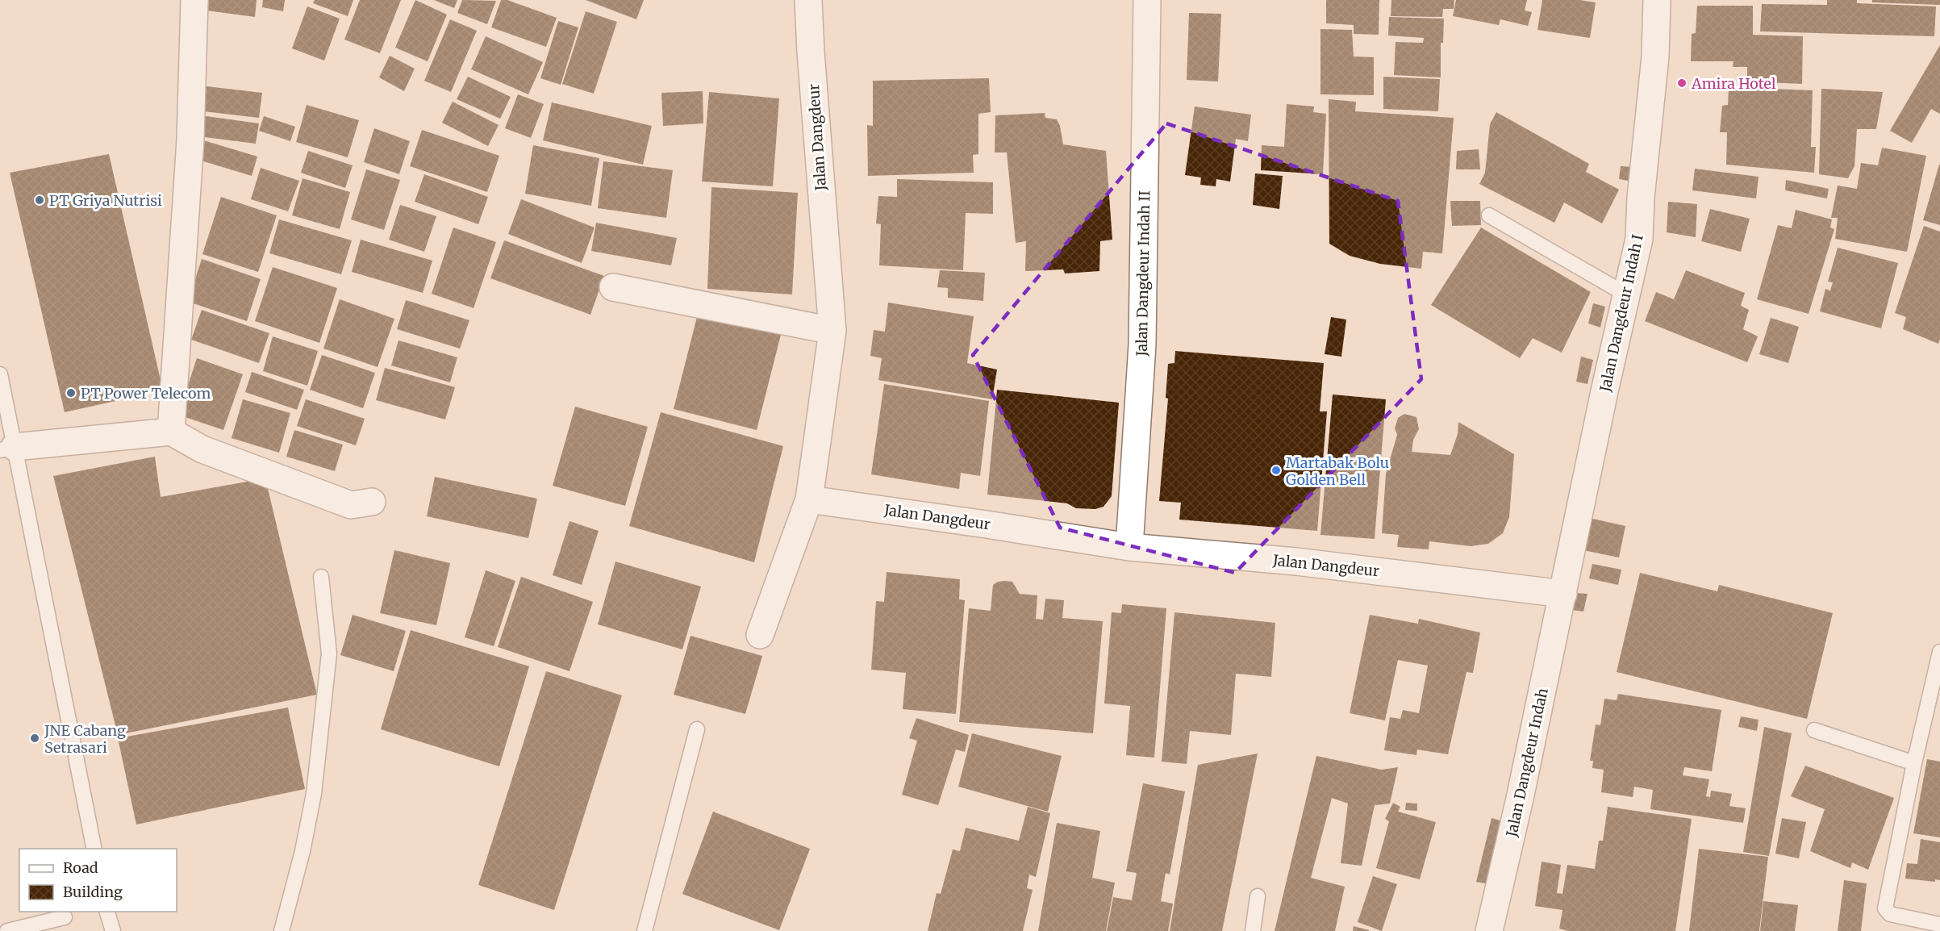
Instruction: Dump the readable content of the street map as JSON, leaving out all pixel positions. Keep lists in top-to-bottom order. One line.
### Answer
{"streets":{"street":["Jalan Dangdeur","Jalan Dangdeur Indah II","Jalan Dangdeur Indah I","Jalan Dangdeur Indah"]},"crossings":[["Jalan Dangdeur","Jalan Dangdeur Indah II"],["Jalan Dangdeur","Jalan Dangdeur Indah I"],["Jalan Dangdeur","Jalan Dangdeur Indah"],["Jalan Dangdeur Indah I","Jalan Dangdeur Indah"]],"places":["Amira Hotel","PT Griya Nutrisi","PT Power Telecom","Martabak Bolu Golden Bell","JNE Cabang Setrasari"],"legend":["Road","Building"]}
